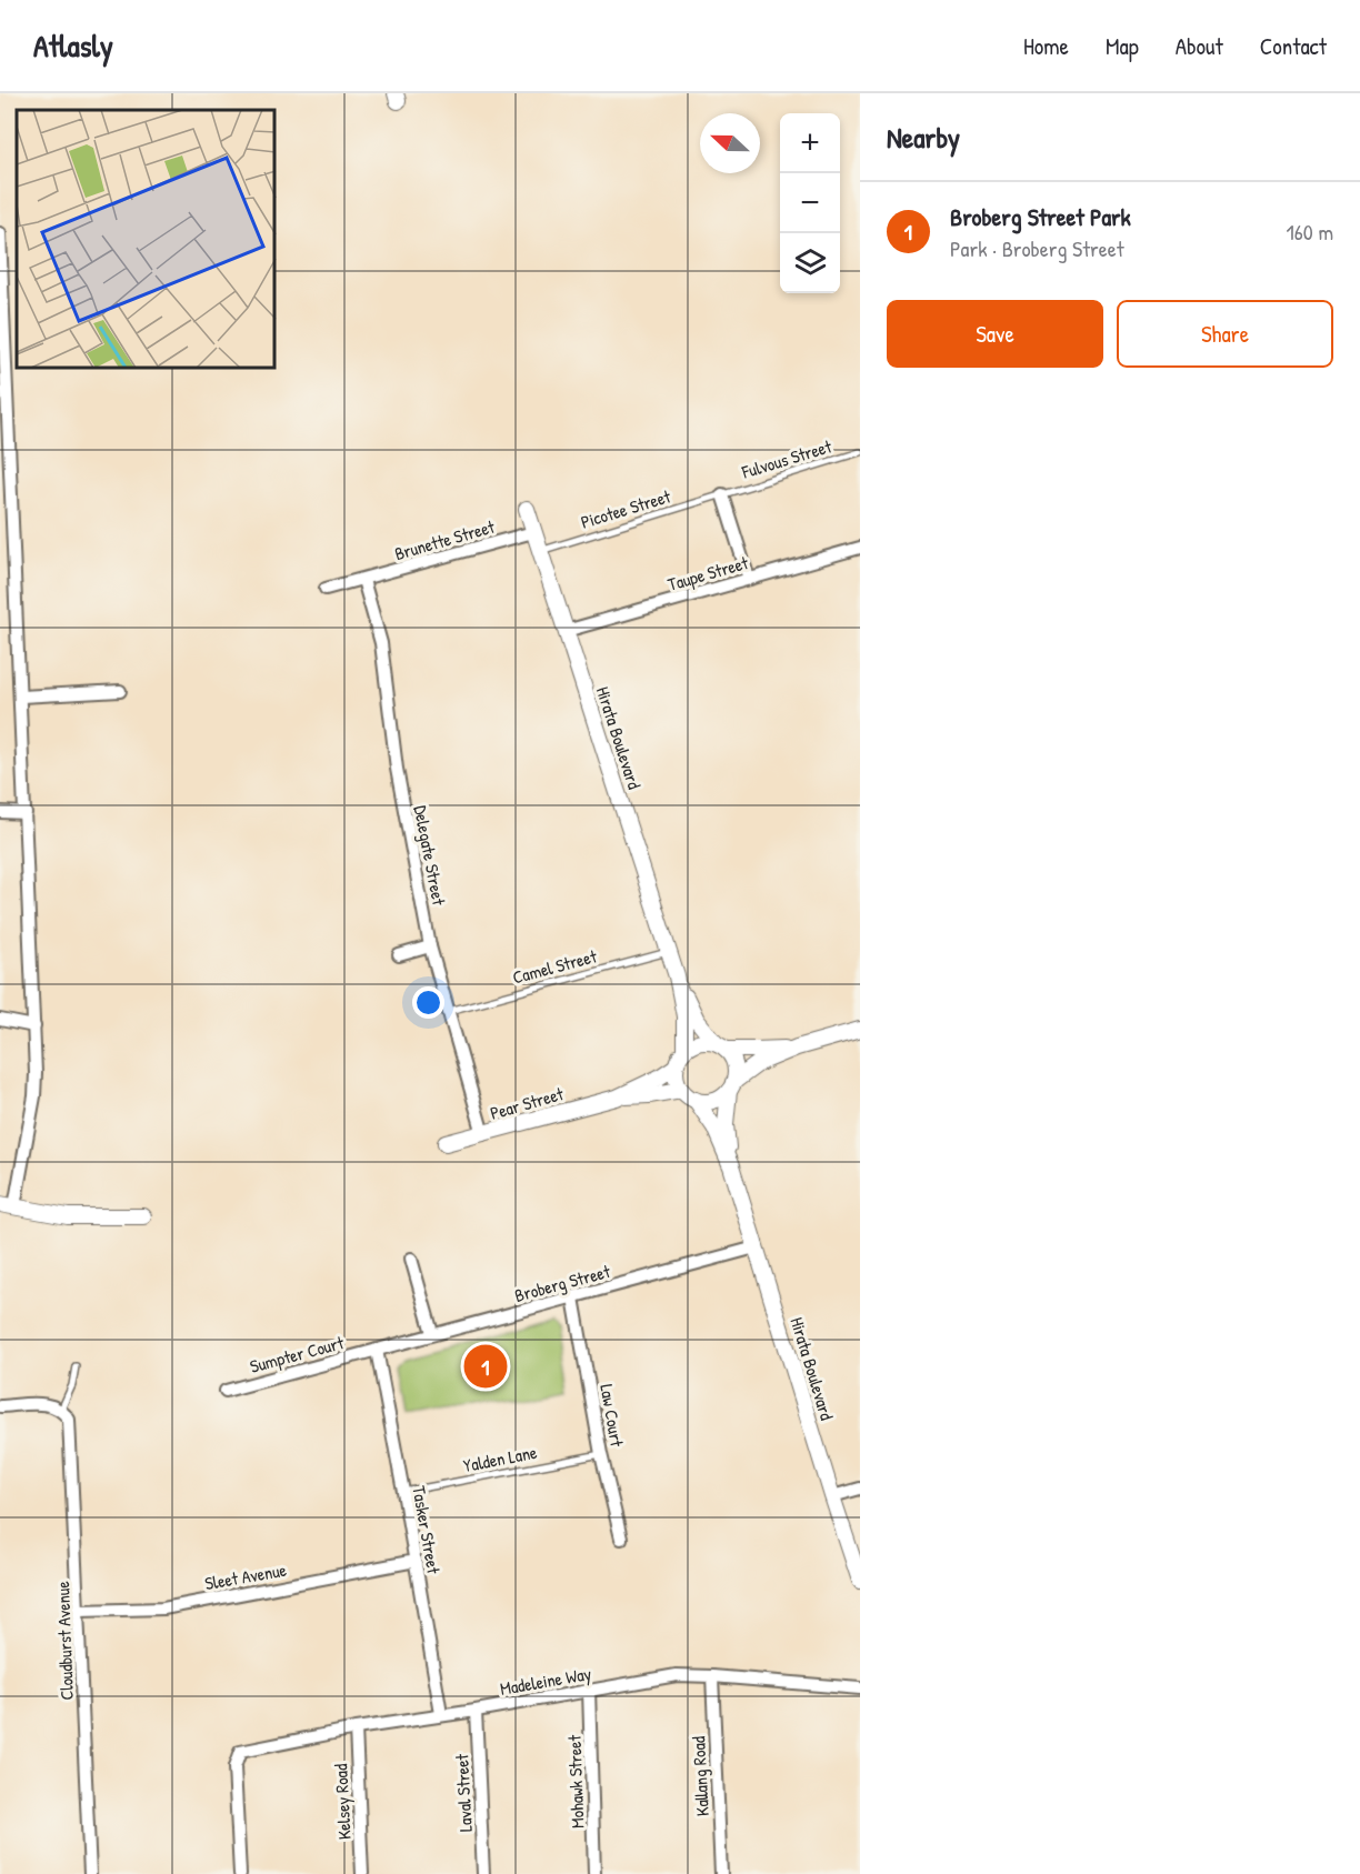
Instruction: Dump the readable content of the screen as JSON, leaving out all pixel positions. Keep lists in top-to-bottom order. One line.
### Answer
{"streets":{"street":["Brunette Street","Taupe Street","Hirata Boulevard","Delegate Street","Pear Street","Broberg Street","Sumpter Court","Law Court","Tasker Street","Sleet Avenue","Cloudburst Avenue","Madeleine Way","Kallang Road","Mohawk Street","Laval Street","Kelsey Road"],"lane":["Fulvous Street","Picotee Street","Camel Street","Yalden Lane"]},"crossings":[["Fulvous Street","Picotee Street"],["Picotee Street","Hirata Boulevard"],["Brunette Street","Hirata Boulevard"],["Brunette Street","Delegate Street"],["Taupe Street","Hirata Boulevard"],["Hirata Boulevard","Camel Street"],["Hirata Boulevard","Pear Street"],["Hirata Boulevard","Broberg Street"],["Delegate Street","Camel Street"],["Delegate Street","Pear Street"],["Broberg Street","Sumpter Court"],["Broberg Street","Law Court"],["Broberg Street","Tasker Street"],["Sumpter Court","Tasker Street"],["Law Court","Yalden Lane"],["Yalden Lane","Tasker Street"],["Tasker Street","Sleet Avenue"],["Tasker Street","Madeleine Way"],["Sleet Avenue","Cloudburst Avenue"],["Madeleine Way","Kallang Road"],["Madeleine Way","Mohawk Street"],["Madeleine Way","Laval Street"],["Madeleine Way","Kelsey Road"]],"north":"left","page":{"header":"Atlasly","nav":["Home","Map","About","Contact"],"heading":"Nearby","map_buttons":["+","−"],"list":[{"mark":"1","name":"Broberg Street Park","note":"Park · Broberg Street","value":"160 m"}],"buttons":["Save","Share"],"pins":"1"}}
